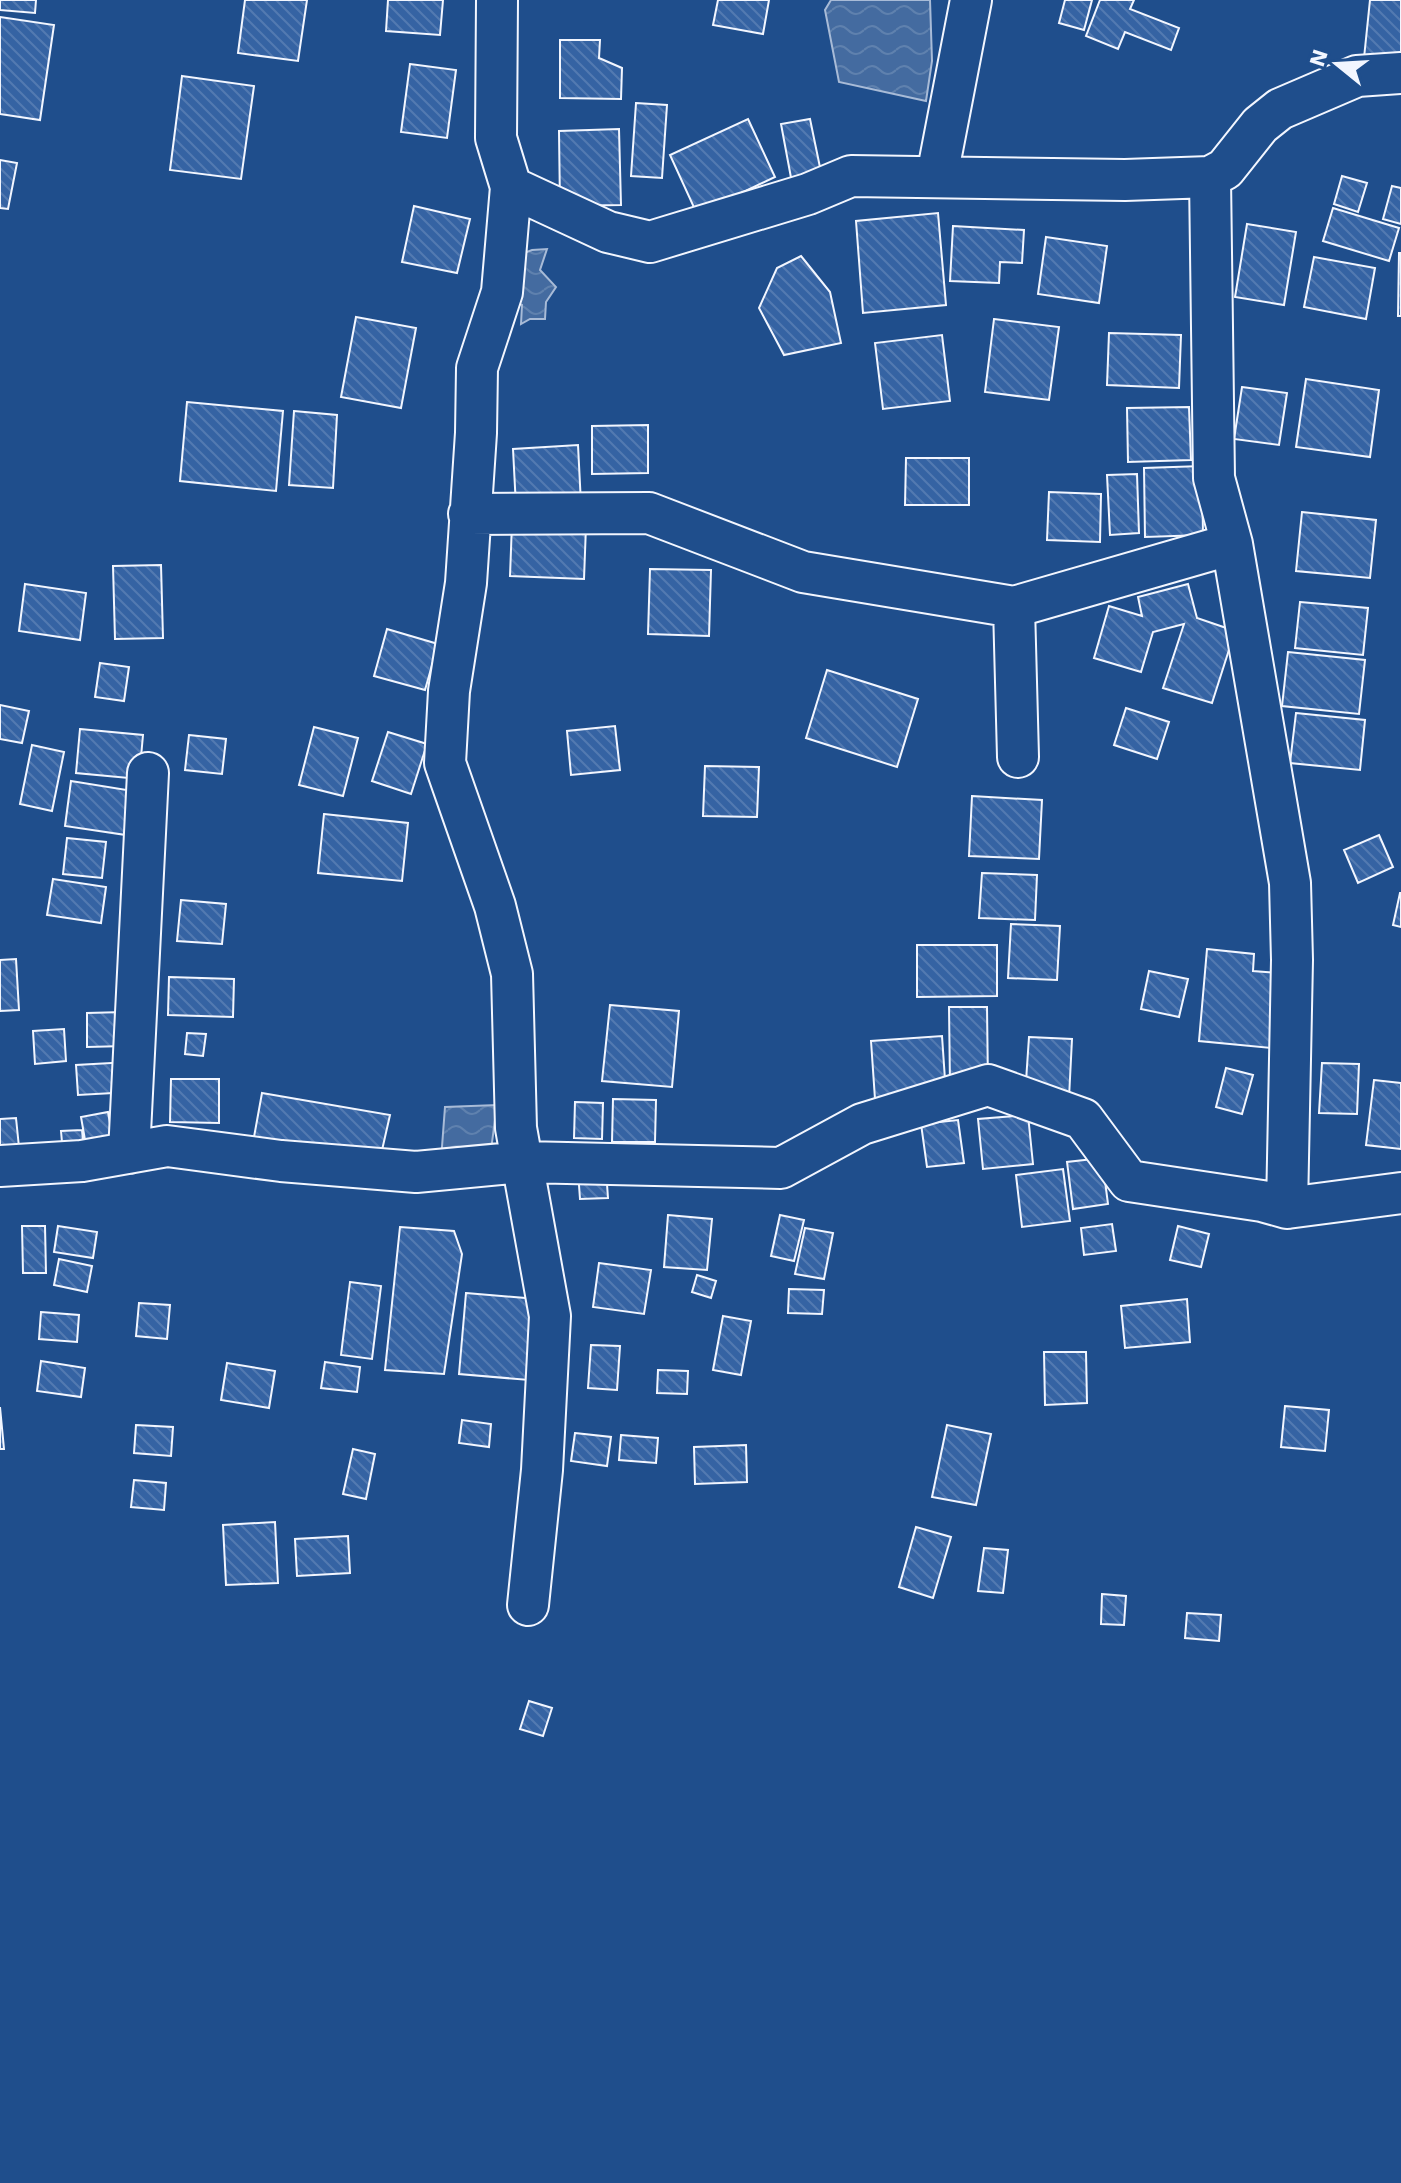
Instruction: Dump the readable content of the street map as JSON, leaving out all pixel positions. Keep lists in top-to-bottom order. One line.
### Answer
{"north":"left"}
